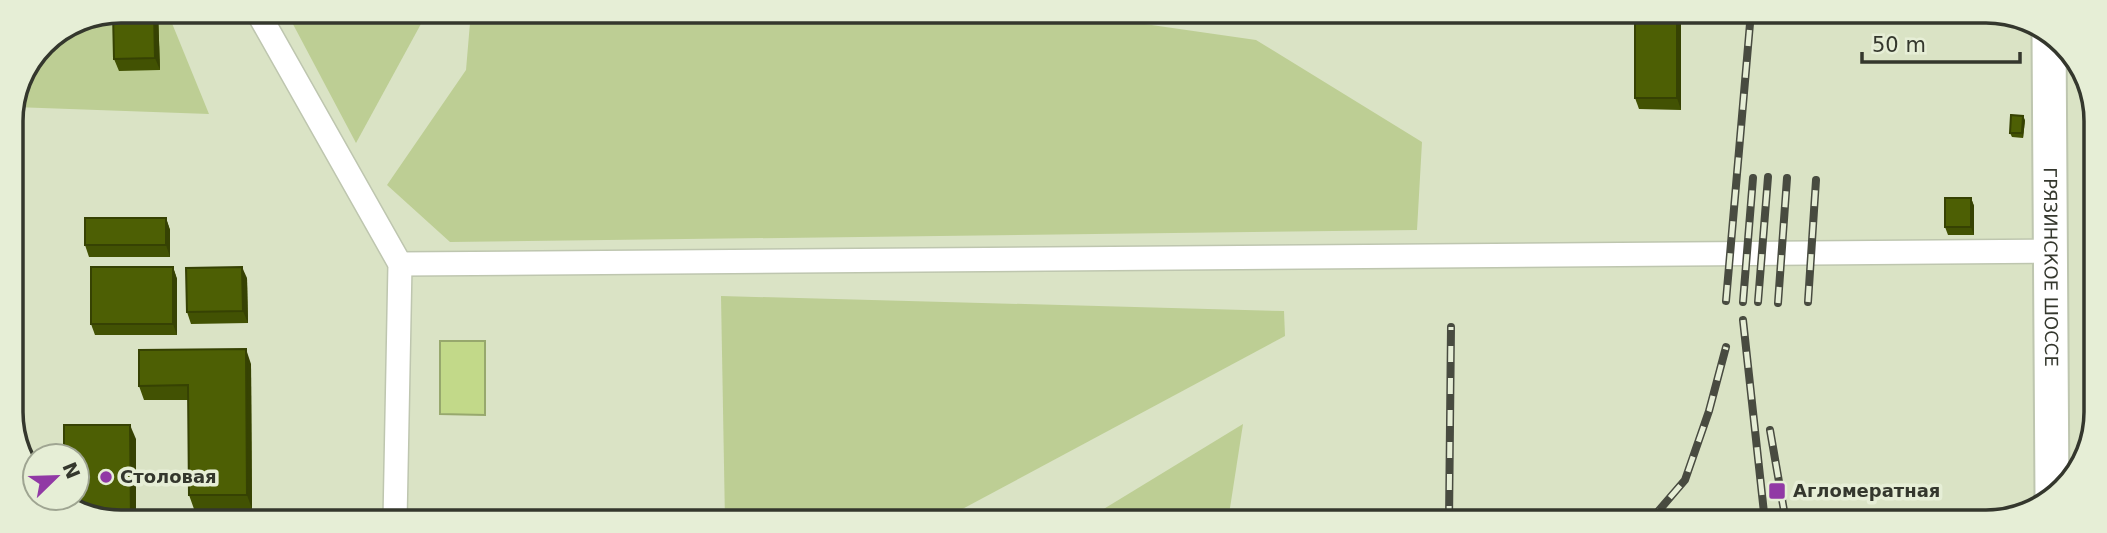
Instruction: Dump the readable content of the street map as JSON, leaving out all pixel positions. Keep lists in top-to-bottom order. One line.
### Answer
{"streets":{"main road":["ГРЯЗИНСКОЕ ШОССЕ"]},"places":{"other":["Столовая"],"transit":["Агломератная"]},"scale_bar":"50 m","north":"top right"}
